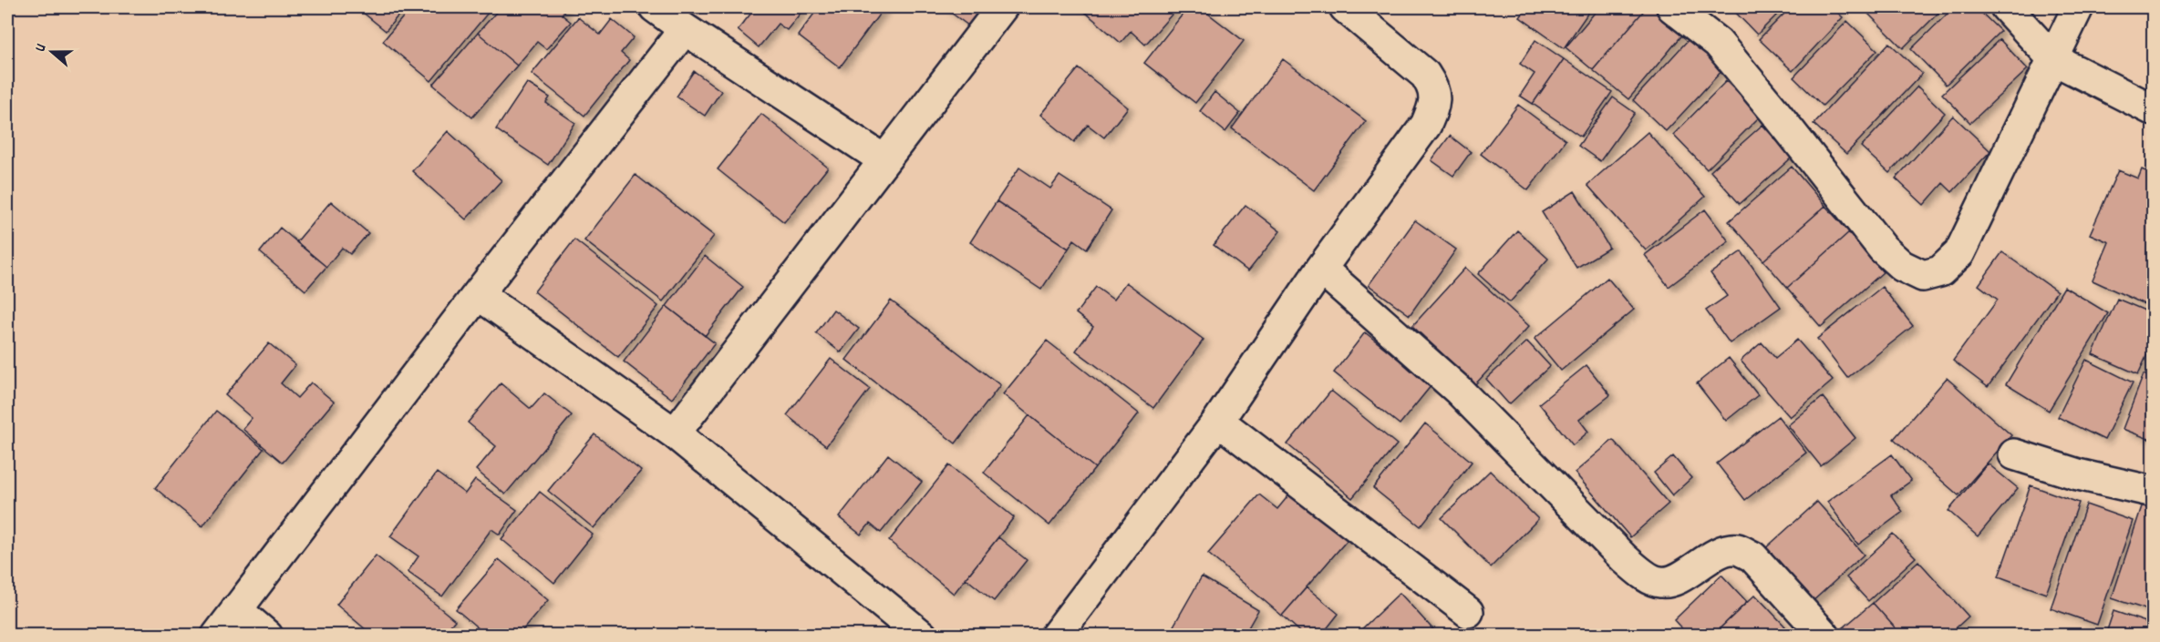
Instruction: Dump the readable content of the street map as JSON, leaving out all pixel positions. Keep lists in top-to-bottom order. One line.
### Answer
{"north":"left"}
